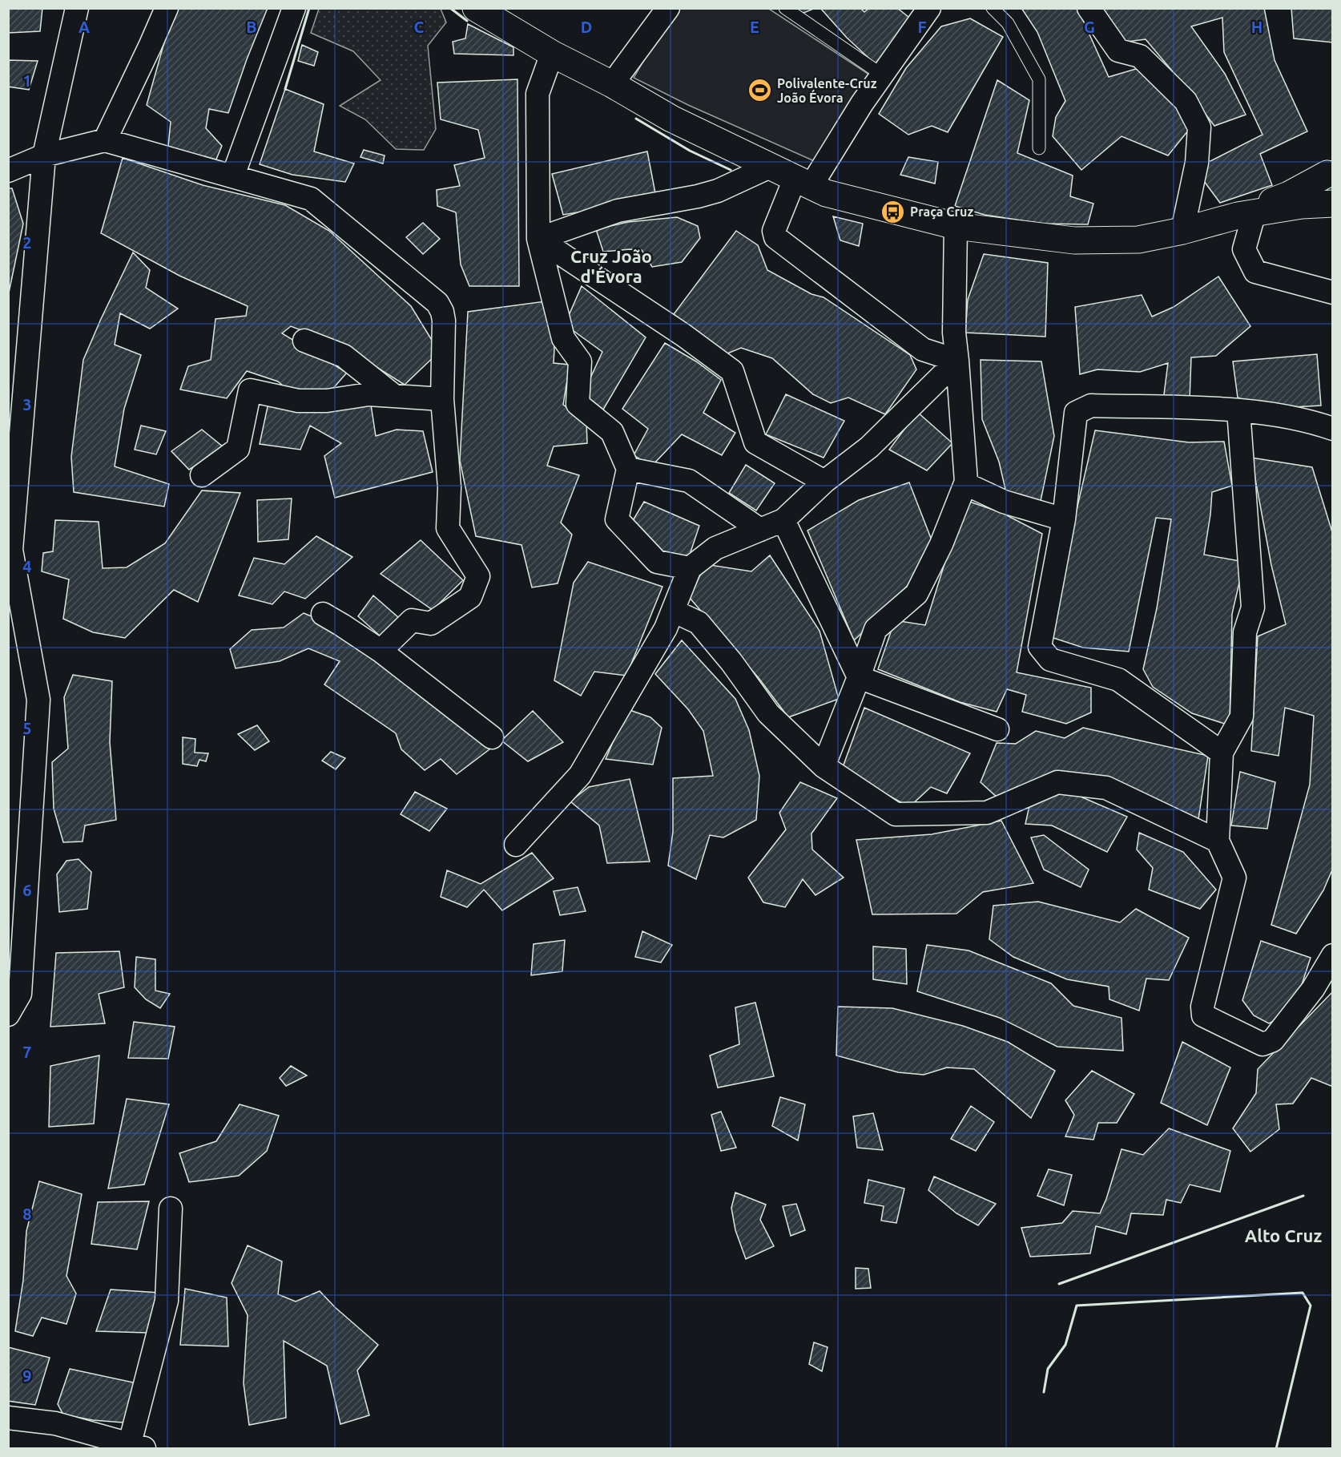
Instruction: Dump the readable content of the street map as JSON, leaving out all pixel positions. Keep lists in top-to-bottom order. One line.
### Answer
{"districts":["Cruz João d'Évora","Alto Cruz"],"places":{"sports":["Polivalente-Cruz João Évora"],"bus stop":["Praça Cruz"]},"grid":{"columns":["A","B","C","D","E","F","G","H"],"rows":["1","2","3","4","5","6","7","8","9"]}}
